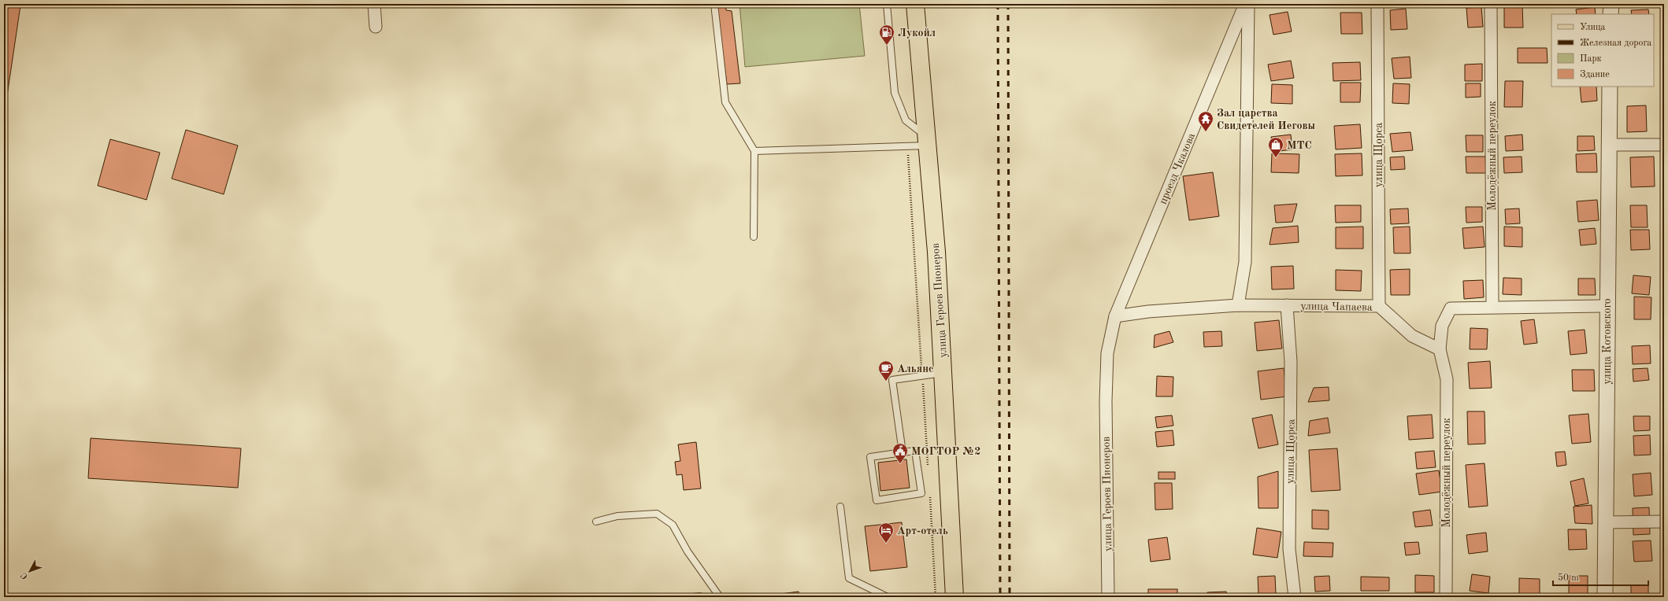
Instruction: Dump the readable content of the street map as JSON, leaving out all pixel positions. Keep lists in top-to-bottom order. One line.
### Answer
{"streets":{"main road":["улица Героев Пионеров"],"street":["улица Щорса","Молодёжный переулок","проезд Чкалова","улица Чапаева","улица Котовского"]},"crossings":[["улица Щорса","улица Чапаева"],["Молодёжный переулок","улица Чапаева"],["проезд Чкалова","улица Героев Пионеров"],["проезд Чкалова","улица Чапаева"],["улица Героев Пионеров","улица Чапаева"]],"places":{"fuel station":["Лукойл"],"temple":["Зал царства Свидетелей Иеговы"],"shop":["МТС"],"cafe":["Альянс"],"public building":["МОГТОР №2"],"hotel":["Арт-отель"]},"legend":["Улица","Железная дорога","Парк","Здание"],"scale_bar":"50 m","north":"bottom left"}
